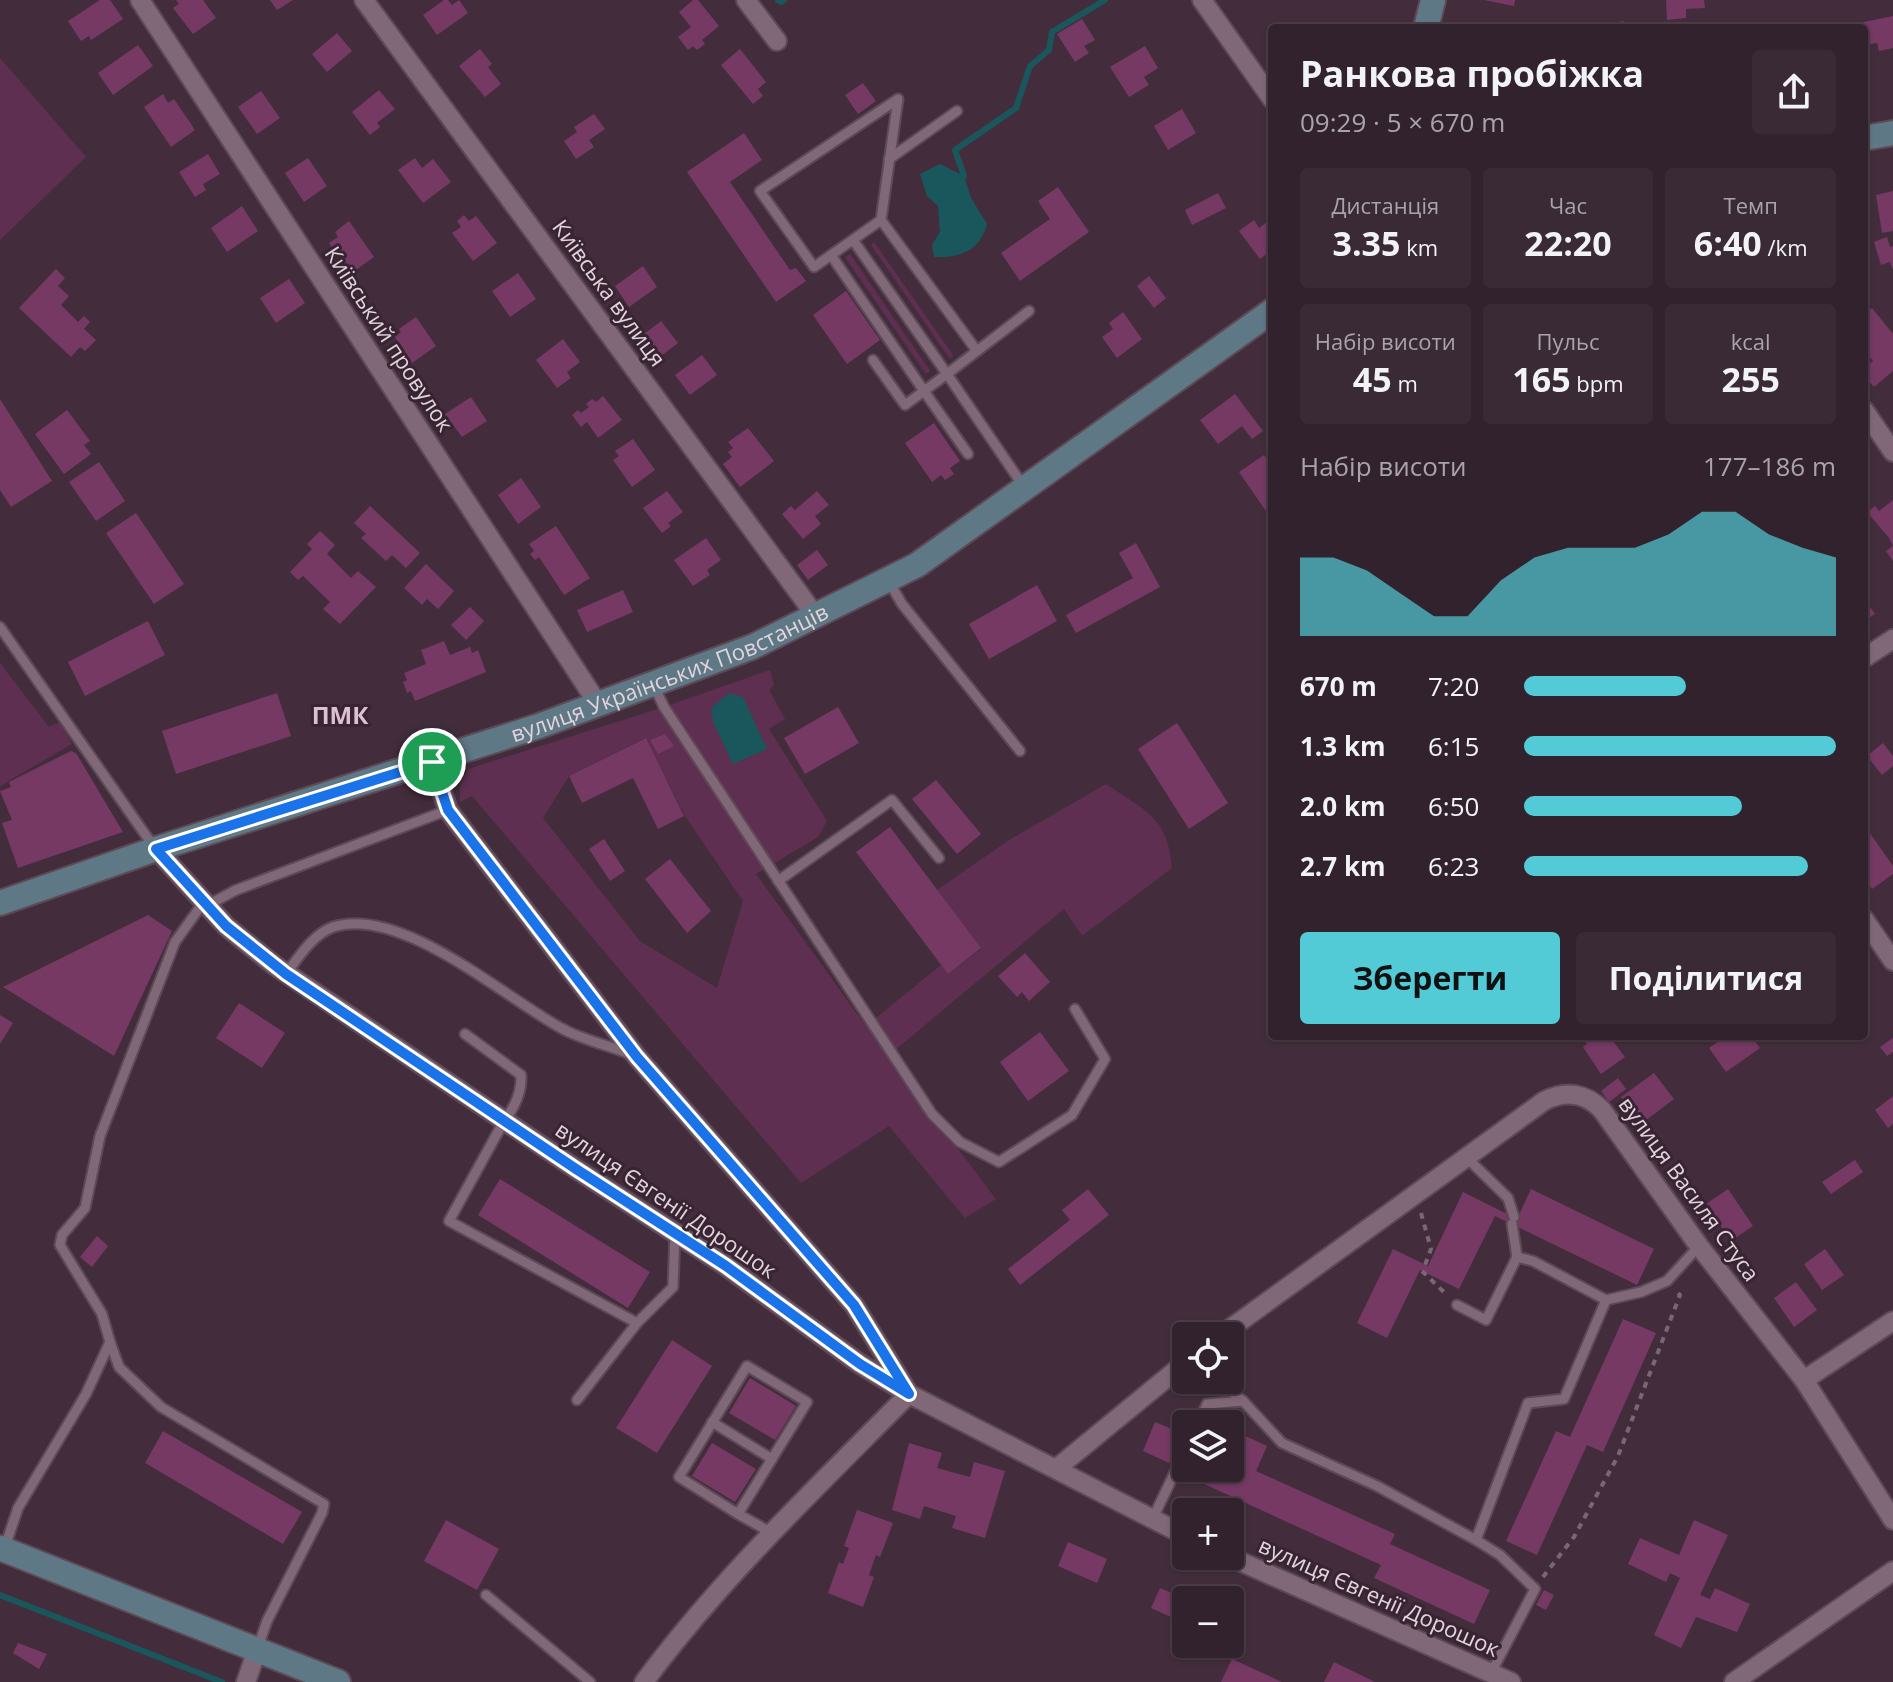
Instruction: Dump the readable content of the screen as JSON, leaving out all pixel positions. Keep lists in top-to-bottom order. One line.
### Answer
{"streets":{"street":["Київська вулиця","Київський провулок","вулиця Українських Повстанців","вулиця Василя Стуса","вулиця Євгенії Дорошок"]},"crossings":[["Київська вулиця","вулиця Українських Повстанців"],["Київський провулок","вулиця Українських Повстанців"],["вулиця Українських Повстанців","вулиця Євгенії Дорошок"]],"districts":["ПМК"],"page":{"heading":["Ранкова пробіжка","09:29 · 5 × 670 m"],"stats":[["Дистанція","3.35 km"],["Час","22:20"],["Темп","6:40 /km"],["Набір висоти","45 m"],["Пульс","165 bpm"],["kcal","255"]],"chart":["Набір висоти","177–186 m"],"list":[{"name":"670 m","note":"7:20"},{"name":"1.3 km","note":"6:15"},{"name":"2.0 km","note":"6:50"},{"name":"2.7 km","note":"6:23"}],"buttons":["Зберегти","Поділитися"],"map_buttons":["+","−"]}}
